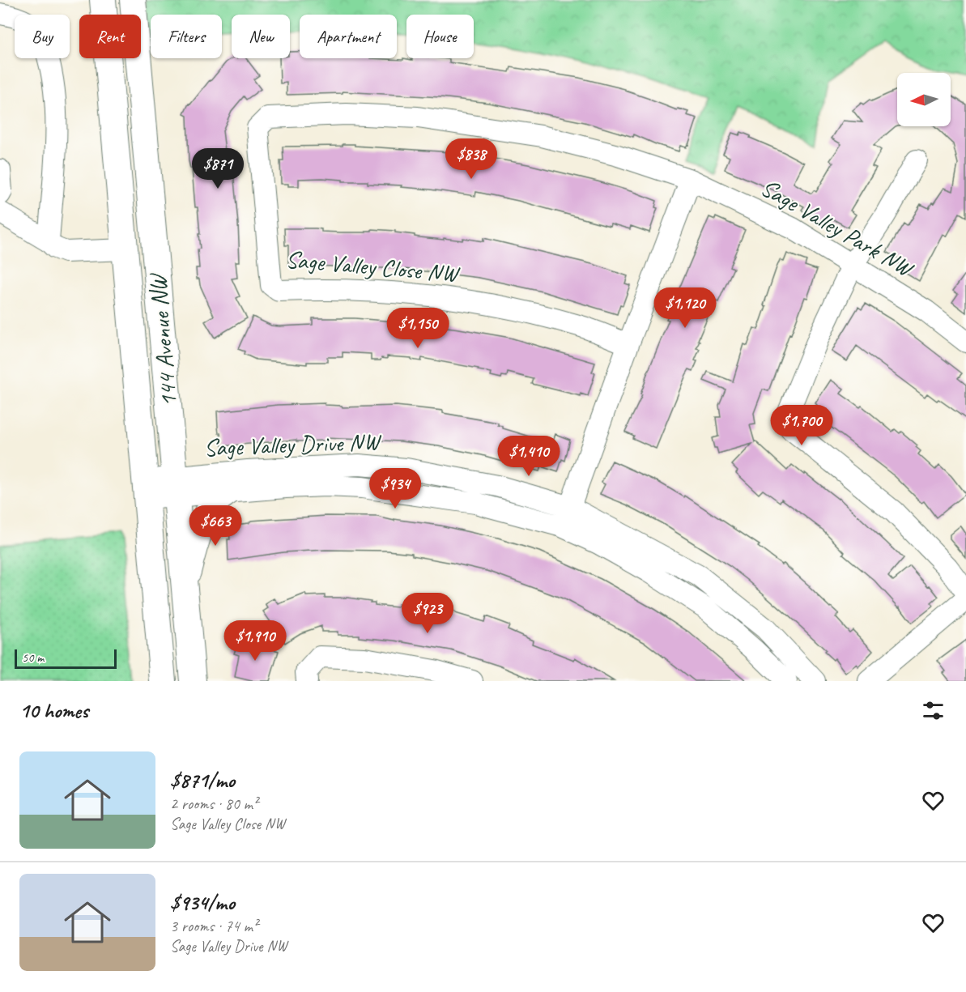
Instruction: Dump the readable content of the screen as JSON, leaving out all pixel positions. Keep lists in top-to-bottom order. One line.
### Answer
{"streets":{"main road":["144 Avenue NW"],"street":["Sage Valley Park NW","Sage Valley Close NW","Sage Valley Drive NW"]},"crossings":[["Sage Valley Park NW","Sage Valley Close NW"],["144 Avenue NW","Sage Valley Drive NW"]],"scale_bar":"50 m","north":"left","page":{"chip":["Buy","Rent","Filters","New","Apartment","House"],"price":["$838","$871","$1,120","$1,150","$1,700","$1,410","$934","$663","$923","$1,910"],"scale":"50 m","heading":"10 homes","list":[{"name":"$871/mo","note":"2 rooms · 80 m² · Sage Valley Close NW"},{"name":"$934/mo","note":"3 rooms · 74 m² · Sage Valley Drive NW"}]}}
